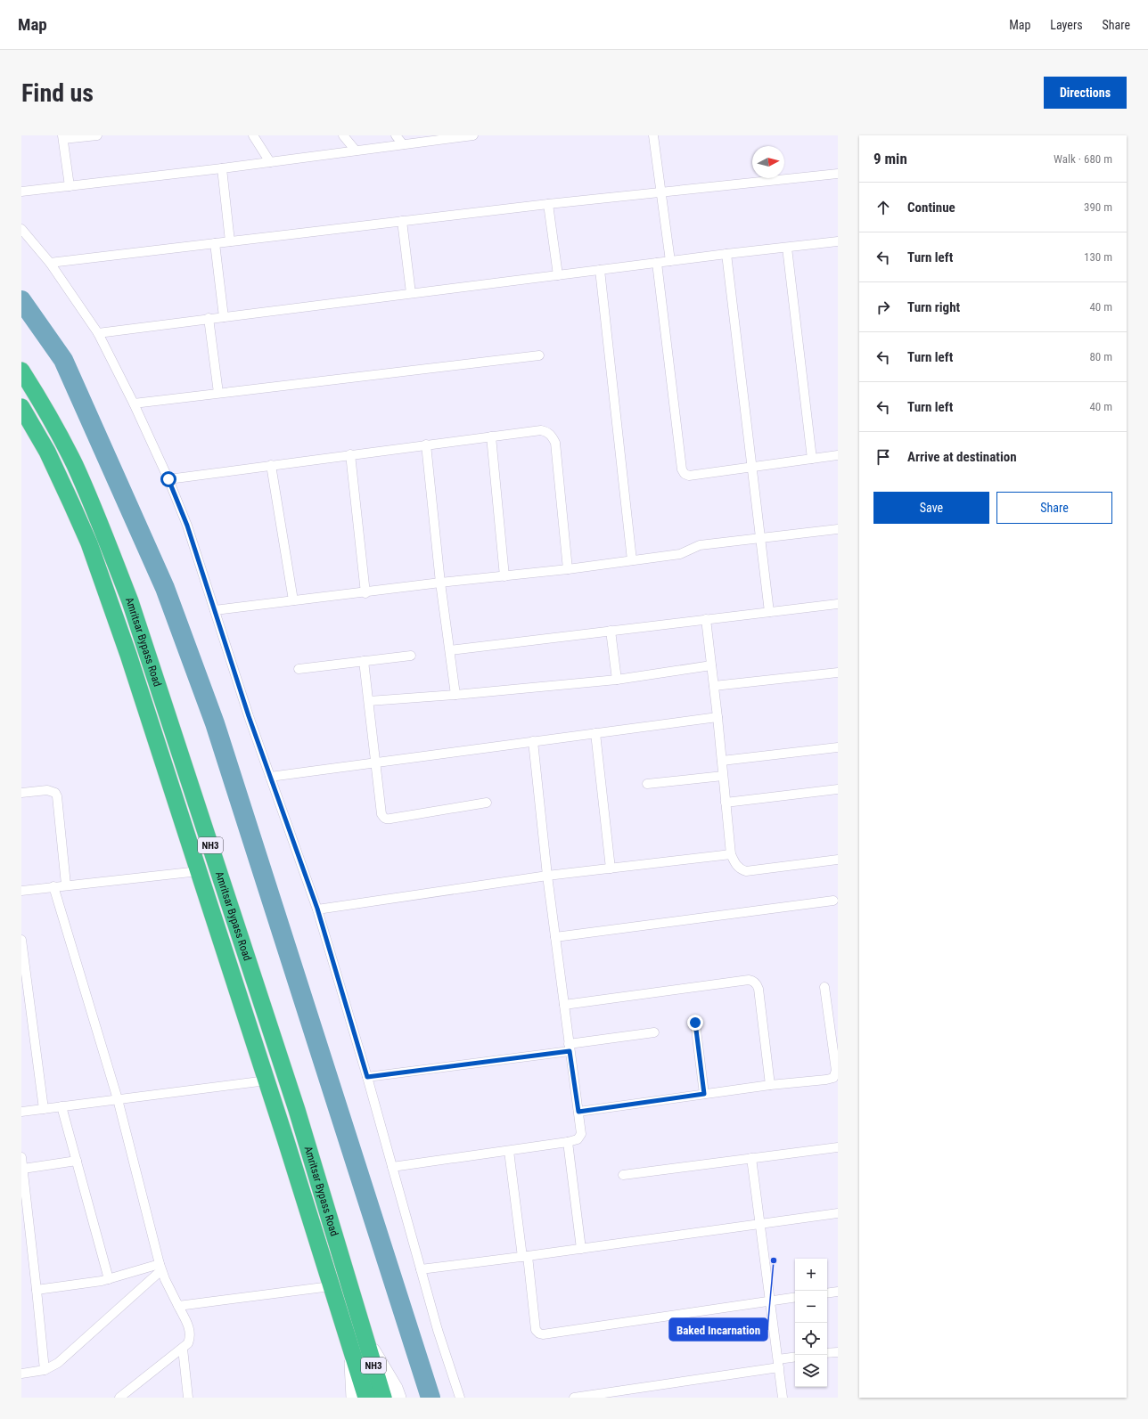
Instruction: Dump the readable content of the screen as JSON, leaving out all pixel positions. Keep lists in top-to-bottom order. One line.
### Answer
{"streets":{"highway":["Amritsar Bypass Road","NH3"]},"crossings":[["Amritsar Bypass Road","NH3"]],"places":["Baked Incarnation"],"north":"right","page":{"header":"Map","nav":["Map","Layers","Share"],"buttons":["Directions",["Save","Share"]],"title":"Find us","heading":["9 min","Walk · 680 m"],"list":[["Continue","390 m"],["Turn left","130 m"],["Turn right","40 m"],["Turn left","80 m"],["Turn left","40 m"],"Arrive at destination"],"map_buttons":["+","−"]}}
